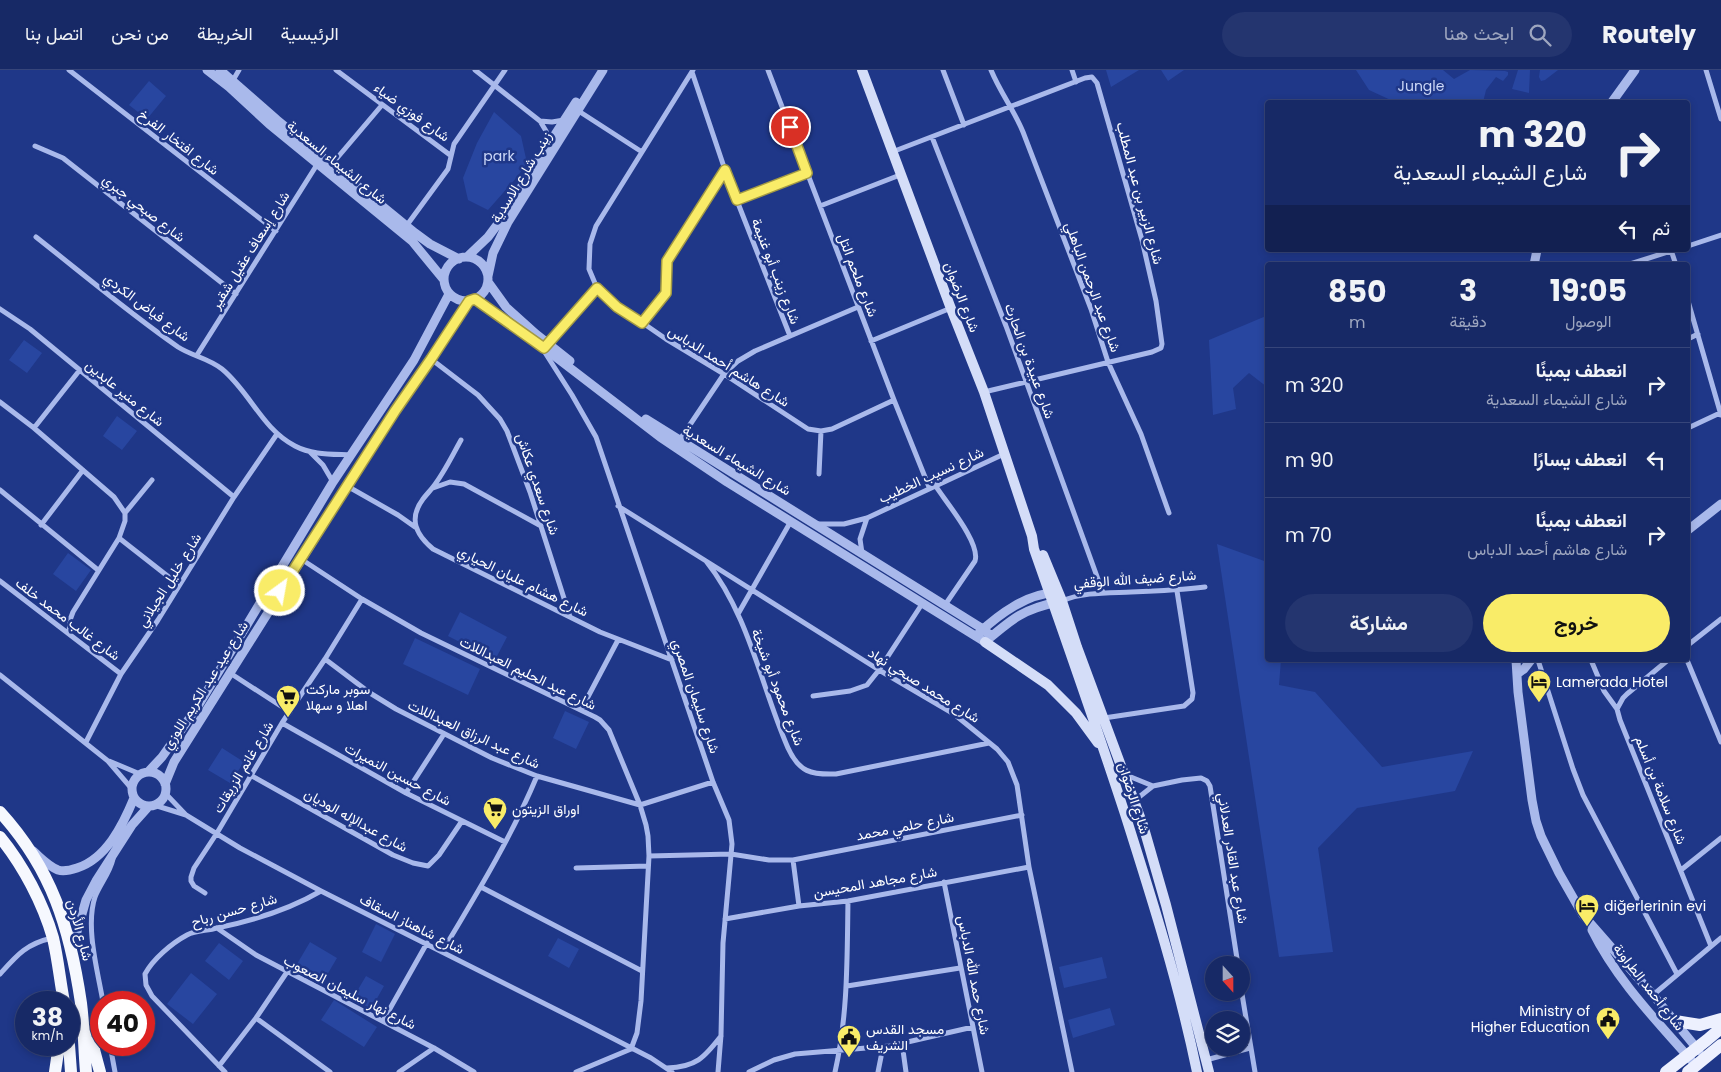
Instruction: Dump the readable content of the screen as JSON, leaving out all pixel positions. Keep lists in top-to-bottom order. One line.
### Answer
{"streets":{"highway":["شارع الأردن"],"main road":["شارع الرضوان"],"street":["شارع فوزي ضياء","شارع افتخار الفرخ","شارع الشيماء السعدية","زينب شارع الاسدية","شارع الزبير بن عبد المطلب","شارع صبحي جبري","شارع إسعاف عقيل شقير","شارع زينب أبو غنيمة","شارع ملحم التل","شارع عبد الرحمن الباهلي","شارع فياض الكردي","شارع عبيدة بن الحارث","شارع هاشم أحمد الدباس","شارع منير عابدين","شارع نسيب الخطيب","شارع سعدي عكاش","شارع ضيف الله الوقفي","شارع خليل الجيلاني","شارع هشام عليان الحياري","شارع غالب محمد خلف","شارع عبد الحليم العبداللات","شارع عيد عبد الكريم اللوزي","شارع محمد صبحي نهاد","شارع محمود أبو شيخة","شارع سليمان المصري","شارع عبد الرزاق العبداللات","شارع غانم الزريقات","شارع حسين النميرات","شارع سلامة بن أسلم","شارع عبدالإله الوديان","شارع حلمي محمد","شارع عبد القادر العدلاني","شارع مجاهد المحيسن","شارع حسن رباح","شارع شاهناز السقاف","شارع حمد الله الدباس","شارع أحمد الطراونة","شارع نهار سليمان الصعوب"]},"crossings":[["شارع افتخار الفرخ","شارع إسعاف عقيل شقير"],["شارع الشيماء السعدية","زينب شارع الاسدية"],["شارع الشيماء السعدية","شارع إسعاف عقيل شقير"],["شارع الشيماء السعدية","شارع نسيب الخطيب"],["شارع الشيماء السعدية","شارع ضيف الله الوقفي"],["شارع الشيماء السعدية","شارع عيد عبد الكريم اللوزي"],["شارع الشيماء السعدية","شارع سليمان المصري"],["زينب شارع الاسدية","شارع عيد عبد الكريم اللوزي"],["شارع الزبير بن عبد المطلب","شارع عبد الرحمن الباهلي"],["شارع الزبير بن عبد المطلب","شارع الرضوان"],["شارع الزبير بن عبد المطلب","شارع عبيدة بن الحارث"],["شارع صبحي جبري","شارع إسعاف عقيل شقير"],["شارع إسعاف عقيل شقير","شارع فياض الكردي"],["شارع زينب أبو غنيمة","شارع هاشم أحمد الدباس"],["شارع ملحم التل","شارع نسيب الخطيب"],["شارع الرضوان","شارع نسيب الخطيب"],["شارع الرضوان","شارع ضيف الله الوقفي"],["شارع فياض الكردي","شارع خليل الجيلاني"],["شارع فياض الكردي","شارع عيد عبد الكريم اللوزي"],["شارع عبيدة بن الحارث","شارع ضيف الله الوقفي"],["شارع منير عابدين","شارع خليل الجيلاني"],["شارع سعدي عكاش","شارع هشام عليان الحياري"],["شارع سعدي عكاش","شارع عيد عبد الكريم اللوزي"],["شارع خليل الجيلاني","شارع غالب محمد خلف"],["شارع هشام عليان الحياري","شارع عيد عبد الكريم اللوزي"],["شارع هشام عليان الحياري","شارع سليمان المصري"],["شارع عبد الحليم العبداللات","شارع عيد عبد الكريم اللوزي"],["شارع عبد الحليم العبداللات","شارع عبد الرزاق العبداللات"],["شارع عبد الحليم العبداللات","شارع غانم الزريقات"],["شارع عبد الحليم العبداللات","شارع حلمي محمد"],["شارع عبد الحليم العبداللات","شارع شاهناز السقاف"],["شارع عيد عبد الكريم اللوزي","شارع شاهناز السقاف"],["شارع محمد صبحي نهاد","شارع محمود أبو شيخة"],["شارع محمد صبحي نهاد","شارع حلمي محمد"],["شارع محمد صبحي نهاد","شارع مجاهد المحيسن"],["شارع محمود أبو شيخة","شارع سليمان المصري"],["شارع سليمان المصري","شارع حلمي محمد"],["شارع سليمان المصري","شارع مجاهد المحيسن"],["شارع عبد الرزاق العبداللات","شارع غانم الزريقات"],["شارع غانم الزريقات","شارع حسين النميرات"],["شارع غانم الزريقات","شارع عبدالإله الوديان"],["شارع غانم الزريقات","شارع شاهناز السقاف"],["شارع حسين النميرات","شارع عبدالإله الوديان"],["شارع مجاهد المحيسن","شارع حمد الله الدباس"],["شارع حسن رباح","شارع شاهناز السقاف"],["شارع حسن رباح","شارع نهار سليمان الصعوب"]],"parks":["Jungle","park"],"places":{"hotel":["Lamerada Hotel","diğerlerinin evi"],"supermarket":["سوبر ماركت اهلا و سهلا","اوراق الزيتون"],"public building":["Ministry of Higher Education","مسجد القدس الشريف"]},"north":"bottom","page":{"header":"Routely","search":"ابحث هنا","nav":["الرئيسية","الخريطة","من نحن","اتصل بنا"],"turn":["320 m","شارع الشيماء السعدية"],"then":"ثم","eta":["19:05","الوصول","3","دقيقة","850","m"],"list":[{"name":"انعطف يمينًا","note":"شارع الشيماء السعدية","value":"320 m"},{"name":"انعطف يسارًا","value":"90 m"},{"name":"انعطف يمينًا","note":"شارع هاشم أحمد الدباس","value":"70 m"}],"buttons":["خروج","مشاركة"],"speed":"38 km/h","limit":"40"}}
